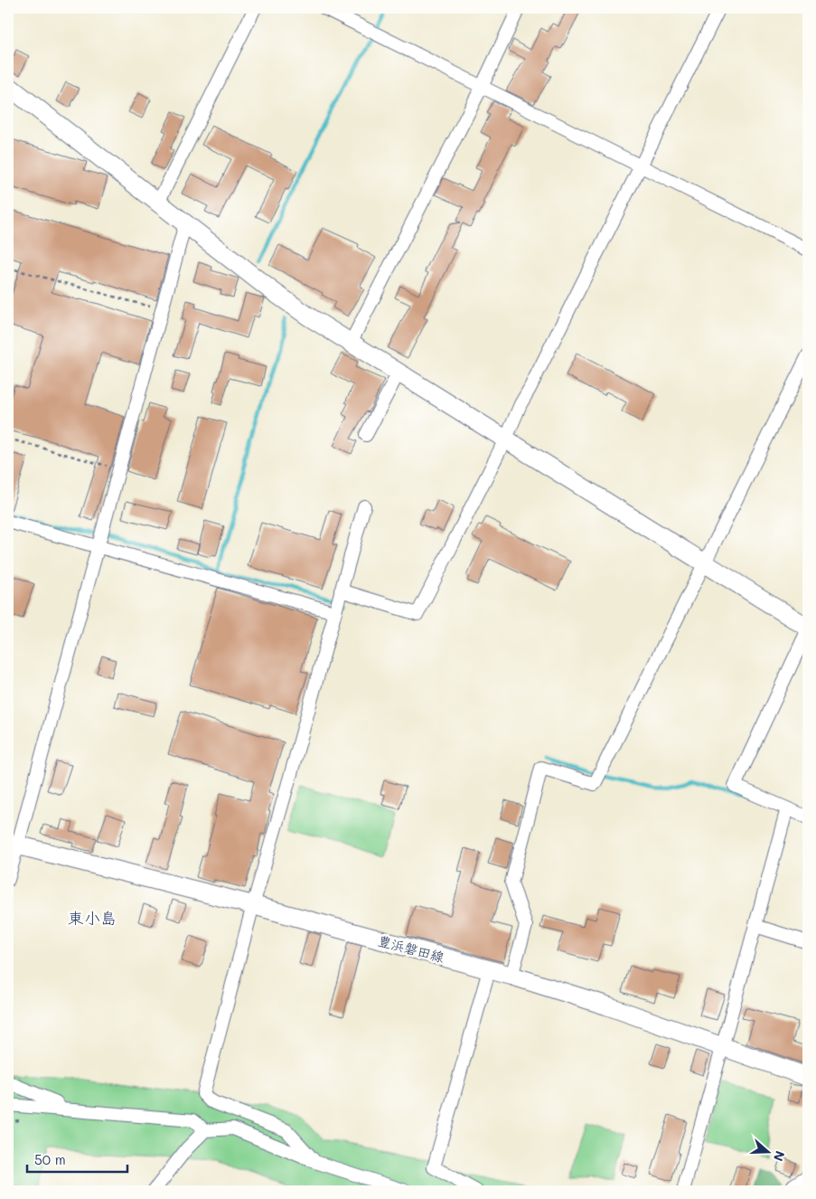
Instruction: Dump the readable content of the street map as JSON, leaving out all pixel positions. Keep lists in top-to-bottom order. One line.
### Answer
{"streets":{"street":["豊浜磐田線"]},"districts":["東小島"],"scale_bar":"50 m","north":"right"}
